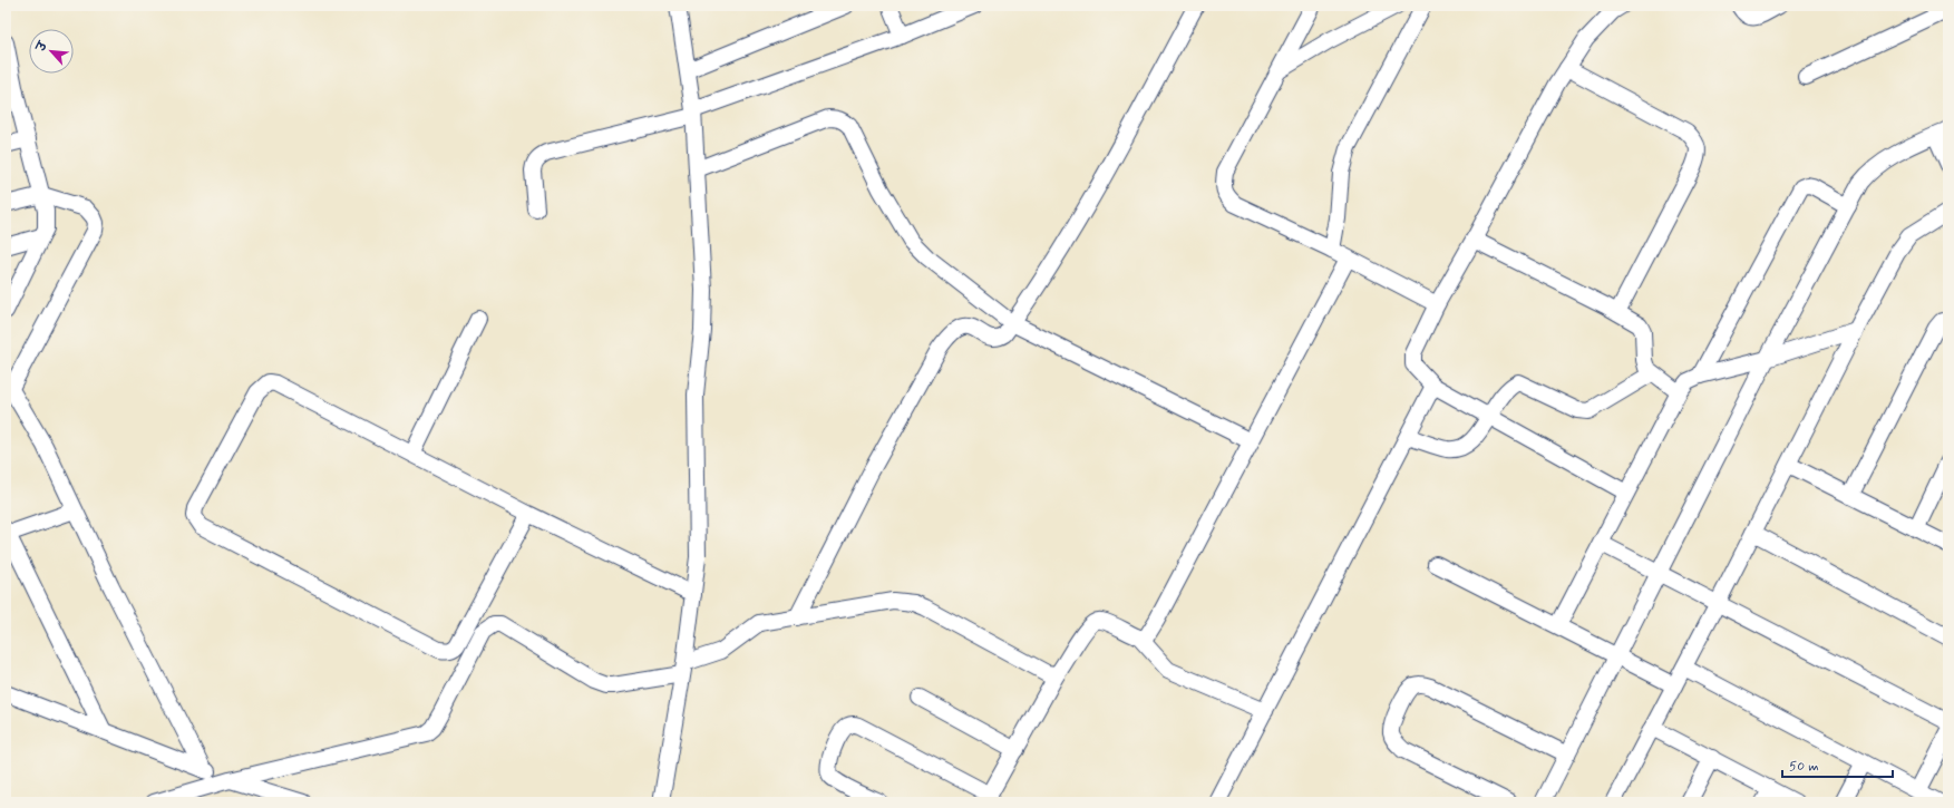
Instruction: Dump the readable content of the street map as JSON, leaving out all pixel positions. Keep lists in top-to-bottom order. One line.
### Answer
{"scale_bar":"50 m","north":"top left"}
